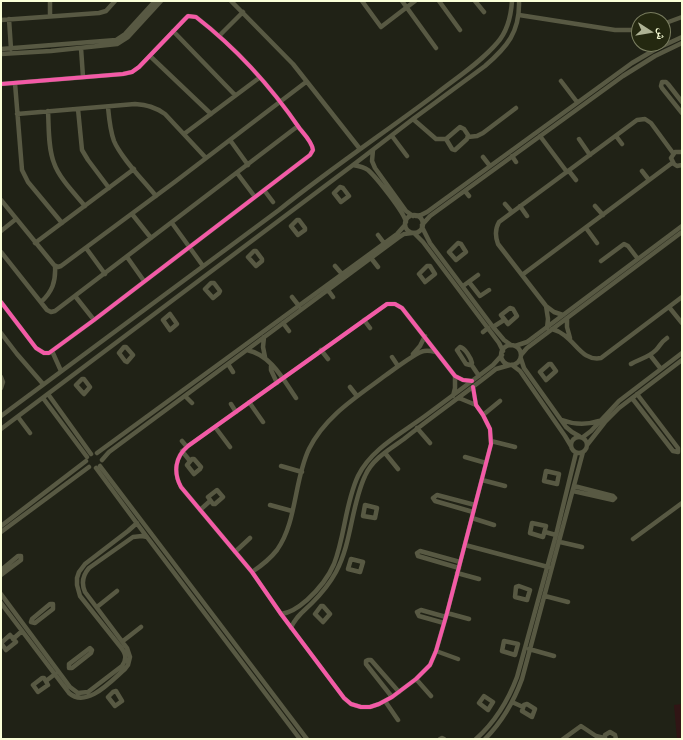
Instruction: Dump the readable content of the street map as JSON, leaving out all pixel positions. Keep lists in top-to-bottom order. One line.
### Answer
{"north":"right"}
